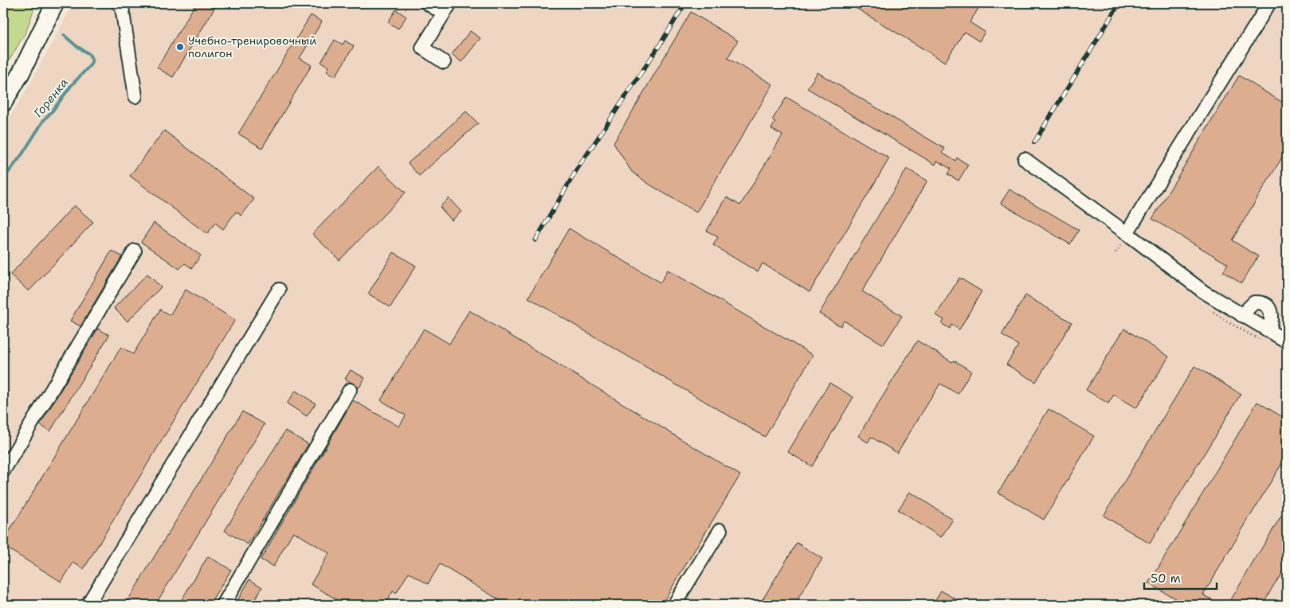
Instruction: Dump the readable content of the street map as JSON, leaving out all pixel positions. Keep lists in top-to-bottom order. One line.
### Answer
{"water":["Горенка"],"places":["Учебно-тренировочный полигон"],"scale_bar":"50 m"}
